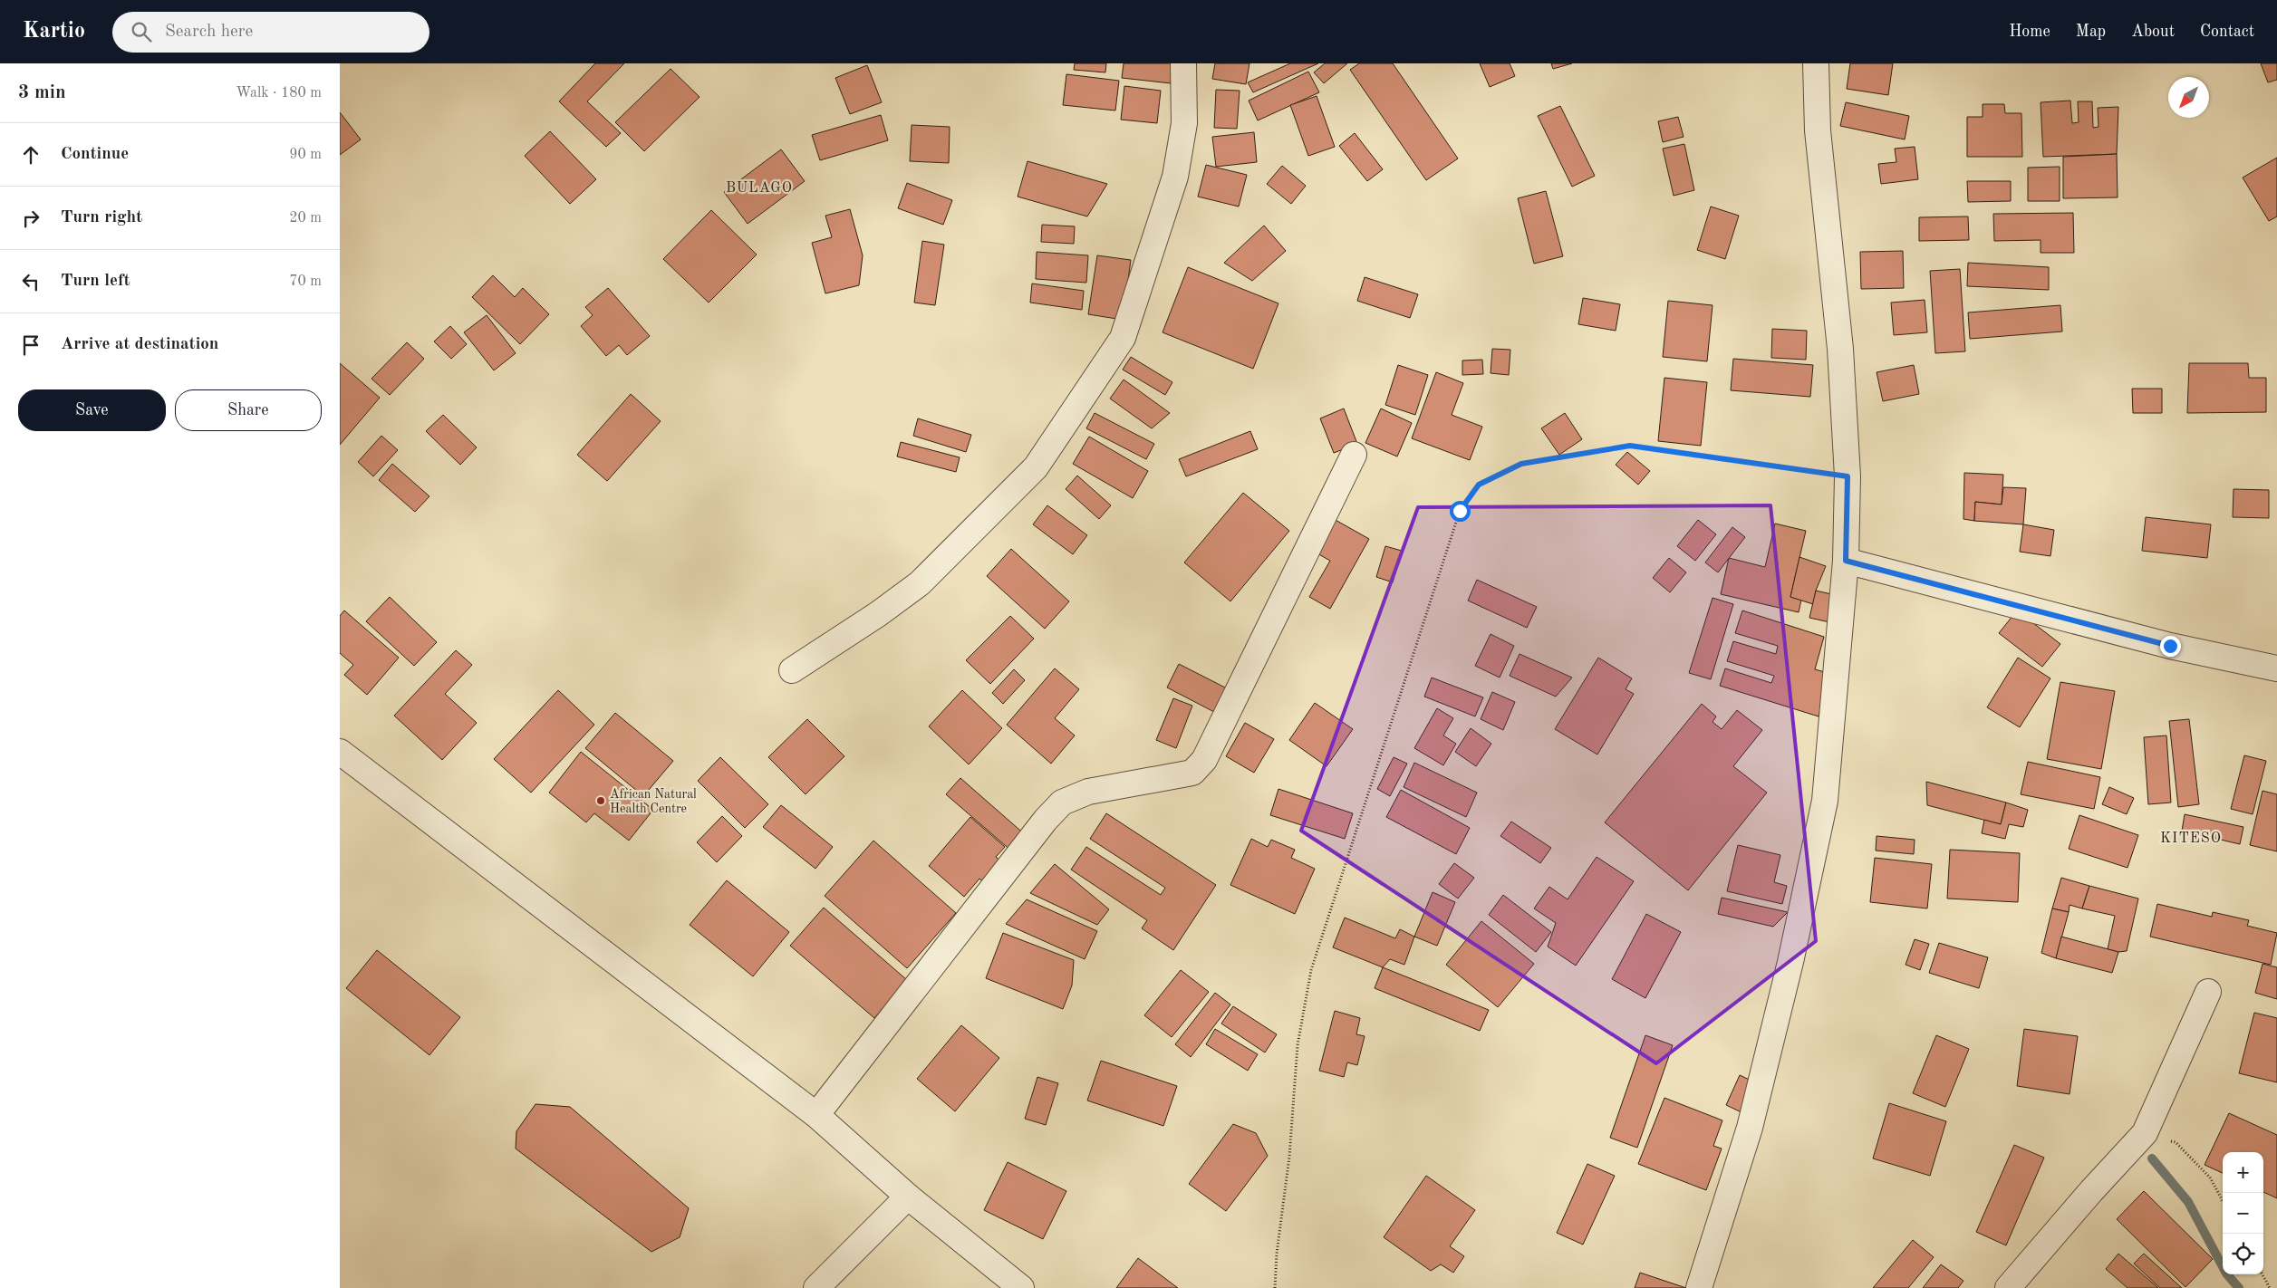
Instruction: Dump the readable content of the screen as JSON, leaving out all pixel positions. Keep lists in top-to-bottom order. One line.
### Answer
{"districts":["BULAGO","KITESO"],"places":["African Natural Health Centre"],"north":"bottom left","page":{"header":"Kartio","search":"Search here","nav":["Home","Map","About","Contact"],"heading":["3 min","Walk · 180 m"],"list":[["Continue","90 m"],["Turn right","20 m"],["Turn left","70 m"],"Arrive at destination"],"buttons":["Save","Share"],"map_buttons":["+","−"]}}
